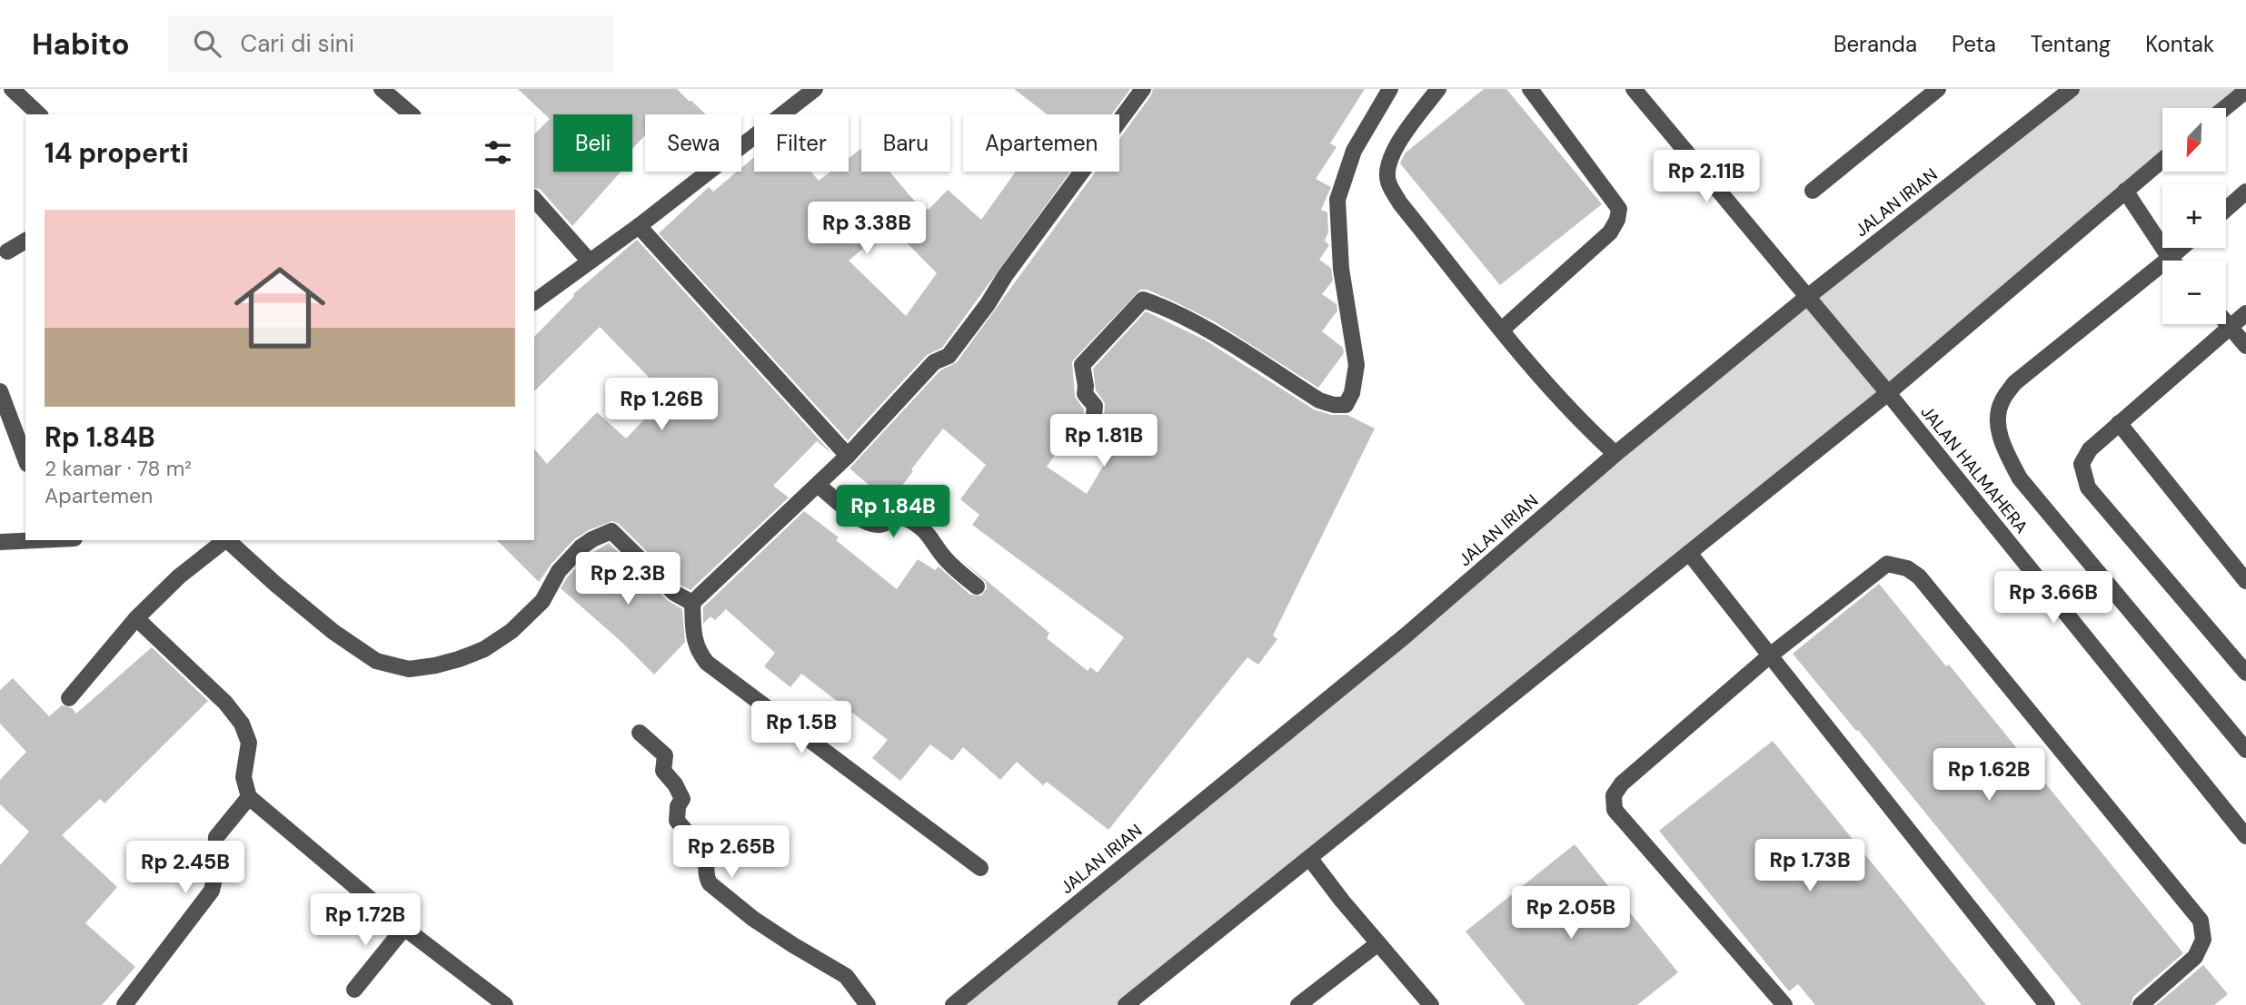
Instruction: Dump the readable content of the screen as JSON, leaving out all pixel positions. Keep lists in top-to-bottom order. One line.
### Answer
{"streets":{"street":["JALAN IRIAN","JALAN HALMAHERA"]},"crossings":[["JALAN IRIAN","JALAN HALMAHERA"]],"north":"bottom left","page":{"header":"Habito","search":"Cari di sini","nav":["Beranda","Peta","Tentang","Kontak"],"map_buttons":["+","−"],"chip":["Beli","Sewa","Filter","Baru","Apartemen"],"heading":"14 properti","price":["Rp 2.11B","Rp 3.38B","Rp 1.26B","Rp 1.81B","Rp 1.84B","Rp 2.3B","Rp 3.66B","Rp 1.5B","Rp 1.62B","Rp 2.65B","Rp 1.73B","Rp 2.45B","Rp 2.05B","Rp 1.72B"],"list":[{"name":"Rp 1.84B","note":"2 kamar · 78 m² · Apartemen"}]}}
